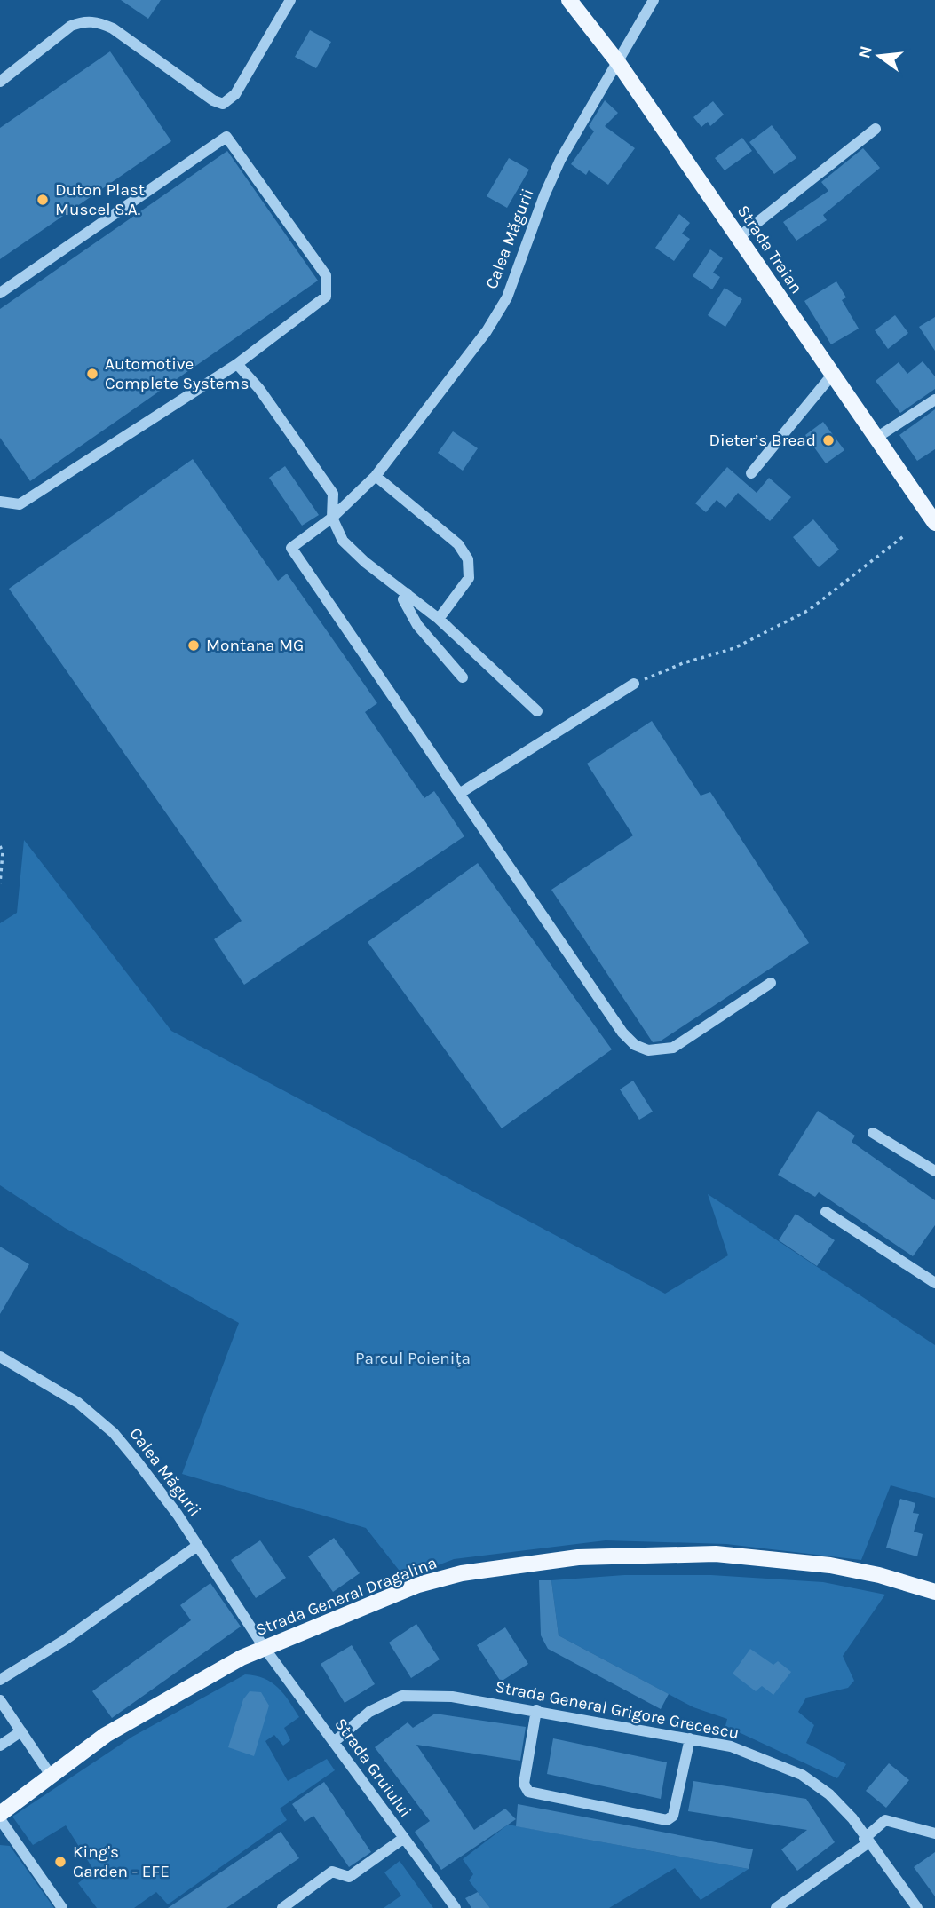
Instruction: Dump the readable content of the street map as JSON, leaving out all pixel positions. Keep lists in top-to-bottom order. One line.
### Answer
{"streets":{"main road":["Strada Traian","Strada General Dragalina"],"street":["Calea Măgurii","Strada General Grigore Grecescu","Strada Gruiului"]},"crossings":[["Calea Măgurii","Strada Traian"],["Calea Măgurii","Strada General Dragalina"],["Calea Măgurii","Strada Gruiului"],["Strada General Dragalina","Strada Gruiului"],["Strada General Grigore Grecescu","Strada Gruiului"]],"parks":["Parcul Poieniţa"],"places":["Duton Plast Muscel S.A.","Automotive Complete Systems","Dieter’s Bread","Montana MG","King's Garden - EFE"],"north":"left"}
